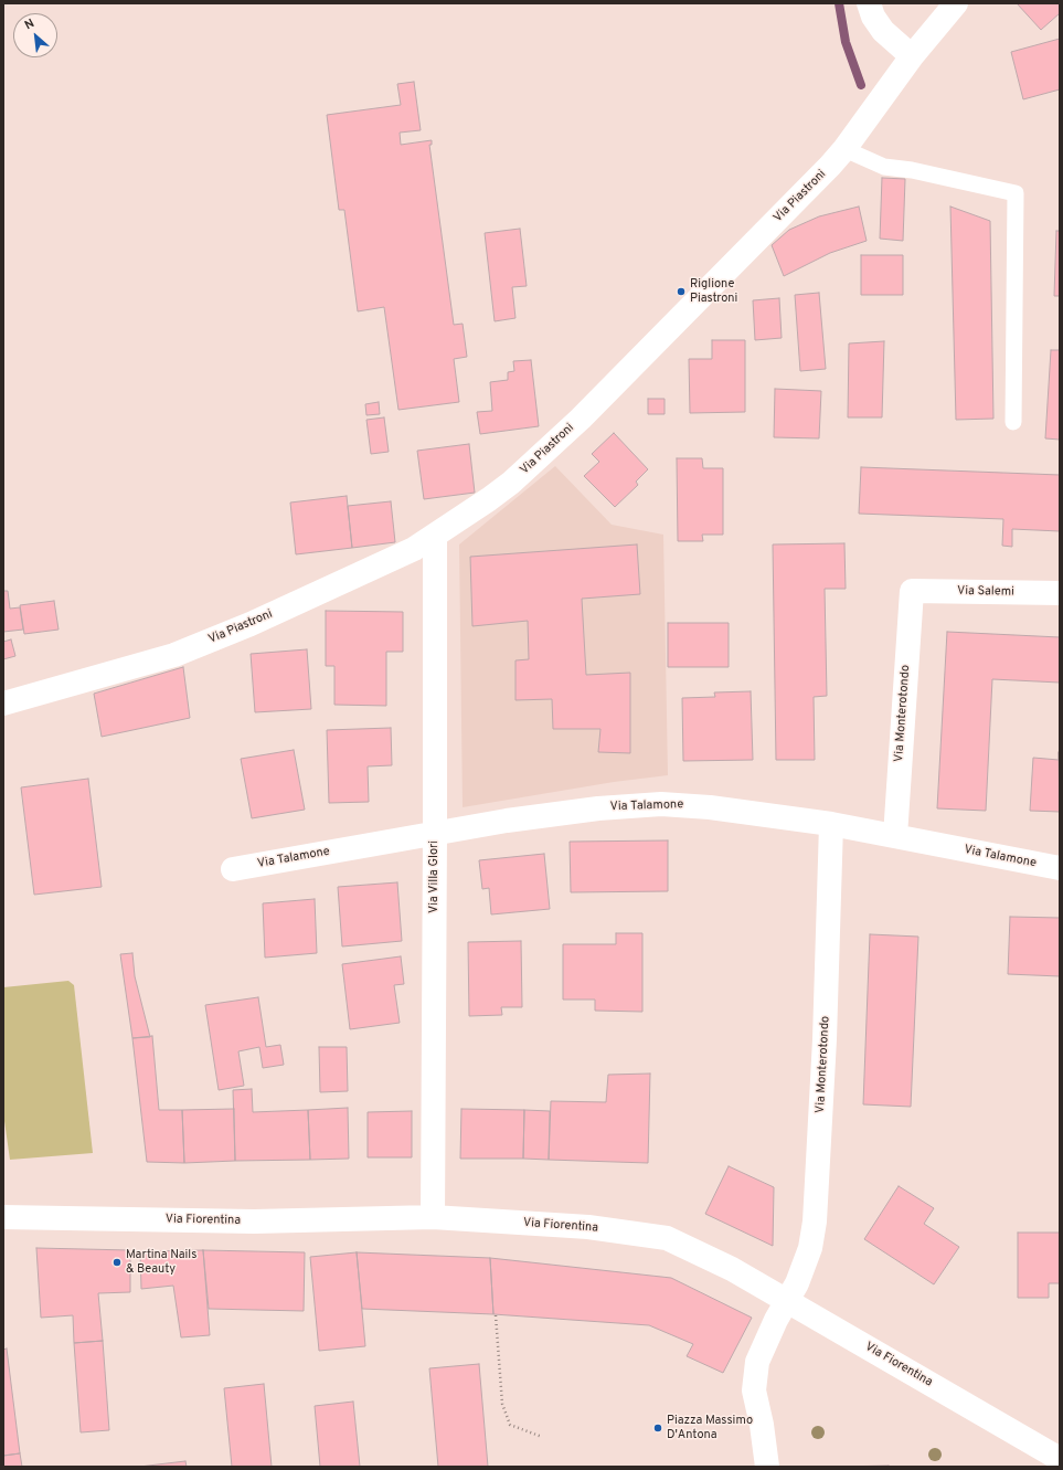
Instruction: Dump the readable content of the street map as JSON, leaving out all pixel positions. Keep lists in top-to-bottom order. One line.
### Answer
{"streets":{"street":["Via Piastroni","Via Salemi","Via Monterotondo","Via Talamone","Via Villa Glori","Via Fiorentina"]},"crossings":[["Via Piastroni","Via Villa Glori"],["Via Salemi","Via Monterotondo"],["Via Monterotondo","Via Talamone"],["Via Monterotondo","Via Fiorentina"],["Via Talamone","Via Villa Glori"],["Via Villa Glori","Via Fiorentina"]],"places":["Riglione Piastroni","Martina Nails & Beauty","Piazza Massimo D'Antona"],"north":"top left"}
